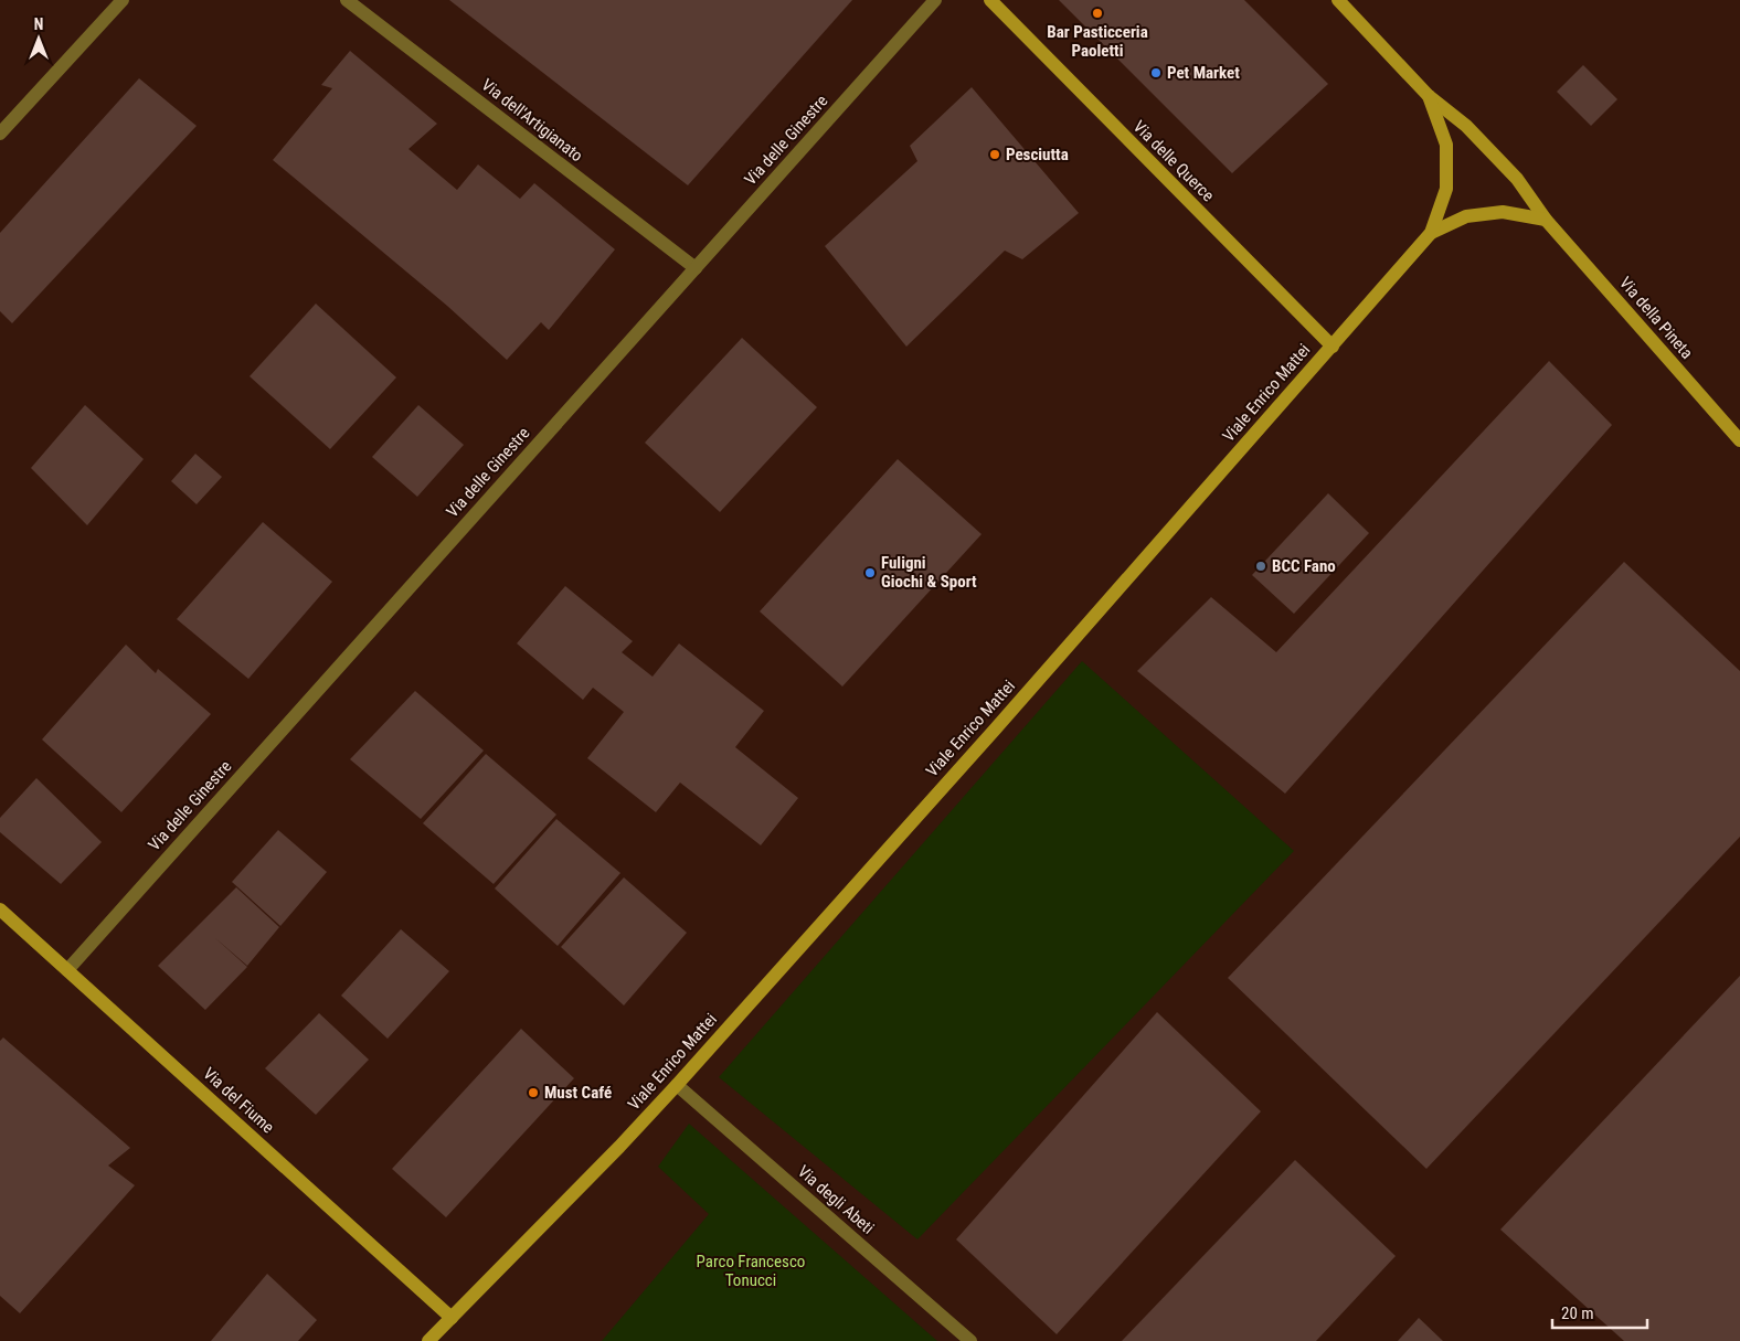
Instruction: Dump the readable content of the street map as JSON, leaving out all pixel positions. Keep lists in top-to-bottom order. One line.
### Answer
{"streets":{"street":["Via dell'Artigianato","Via delle Ginestre","Via delle Querce","Via della Pineta","Viale Enrico Mattei","Via del Fiume","Via degli Abeti"]},"crossings":[["Via dell'Artigianato","Via delle Ginestre"],["Via delle Ginestre","Via del Fiume"],["Via delle Querce","Viale Enrico Mattei"],["Via della Pineta","Viale Enrico Mattei"],["Viale Enrico Mattei","Via del Fiume"],["Viale Enrico Mattei","Via degli Abeti"]],"parks":["Parco Francesco Tonucci"],"places":["Bar Pasticceria Paoletti","Pet Market","Pesciutta","BCC Fano","Fuligni Giochi & Sport","Must Café"],"scale_bar":"20 m","north":"top"}
